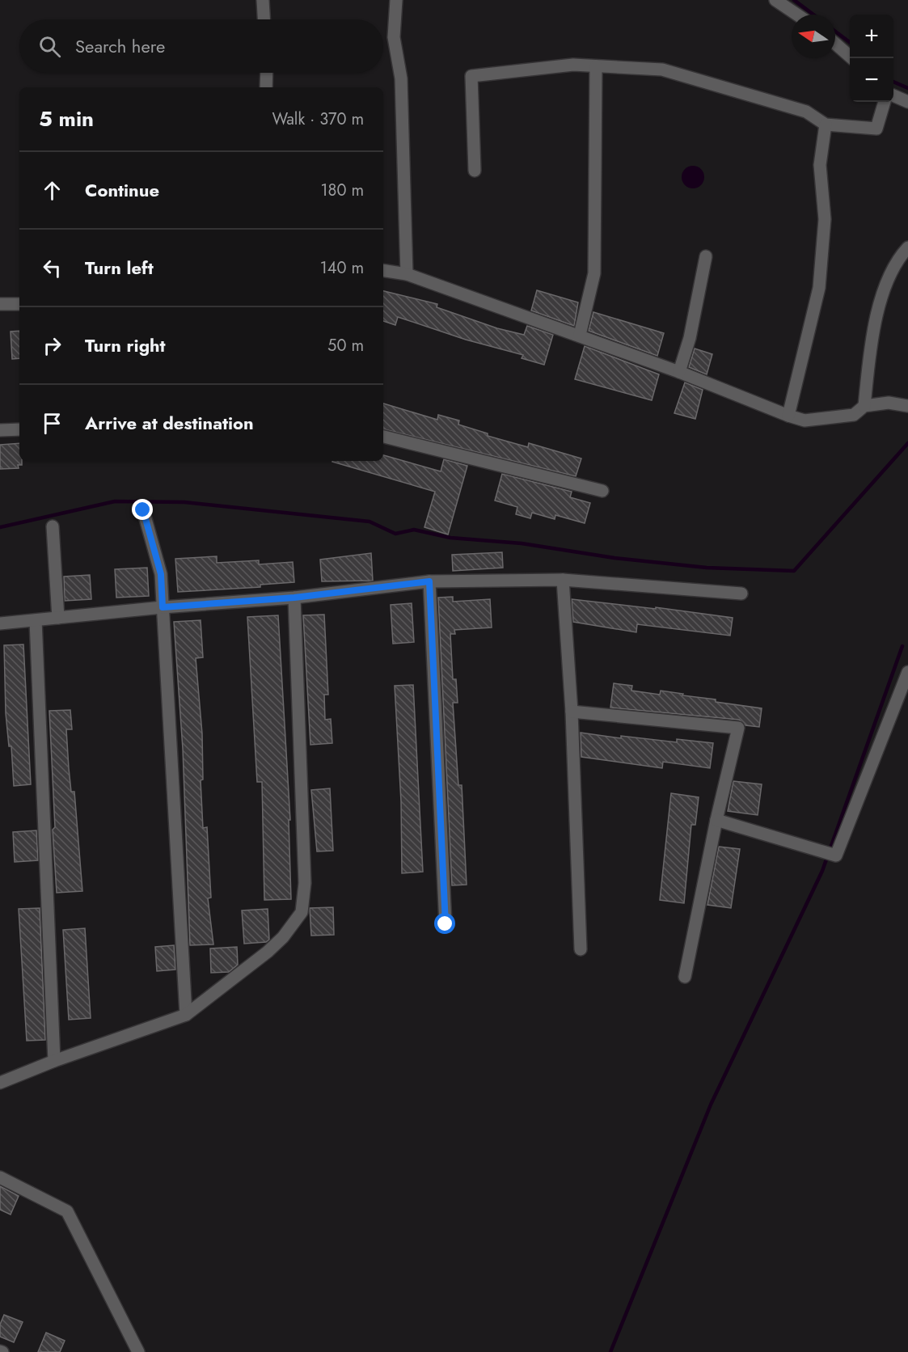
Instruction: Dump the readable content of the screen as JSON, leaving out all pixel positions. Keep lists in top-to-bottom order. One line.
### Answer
{"north":"left","page":{"map_buttons":["+","−"],"search":"Search here","heading":["5 min","Walk · 370 m"],"list":[["Continue","180 m"],["Turn left","140 m"],["Turn right","50 m"],"Arrive at destination"]}}
